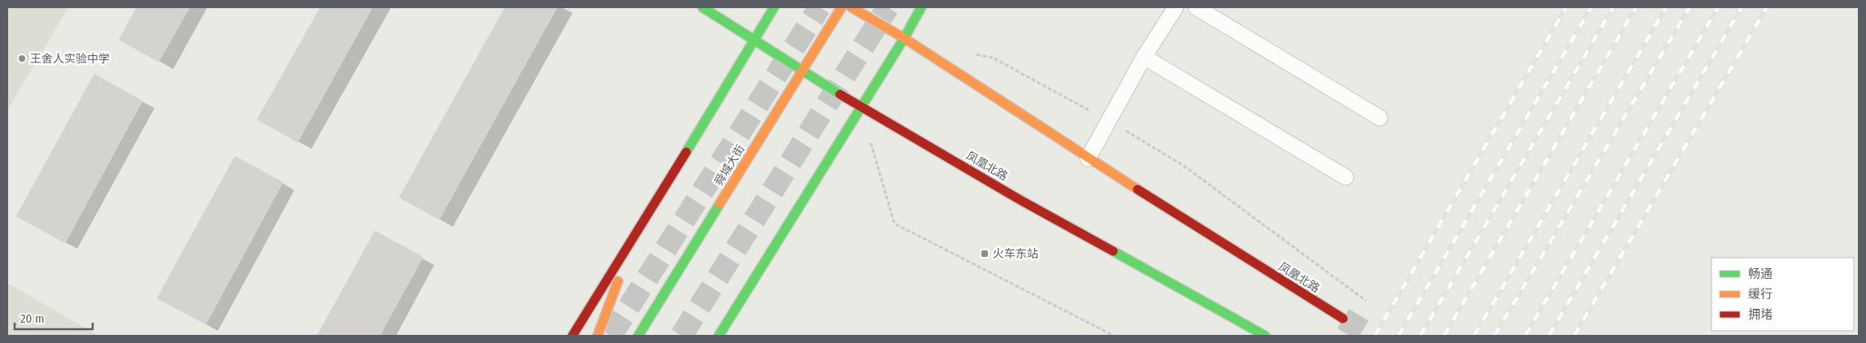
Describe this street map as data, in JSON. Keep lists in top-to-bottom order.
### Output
{
  "streets": {
    "main road": ["舜城大街", "凤凰北路"]
  },
  "crossings": [
    ["舜城大街", "凤凰北路"]
  ],
  "places": {
    "other": ["王舍人实验中学"],
    "transit": ["火车东站"]
  },
  "legend": ["畅通", "缓行", "拥堵"],
  "scale_bar": "20 m"
}
